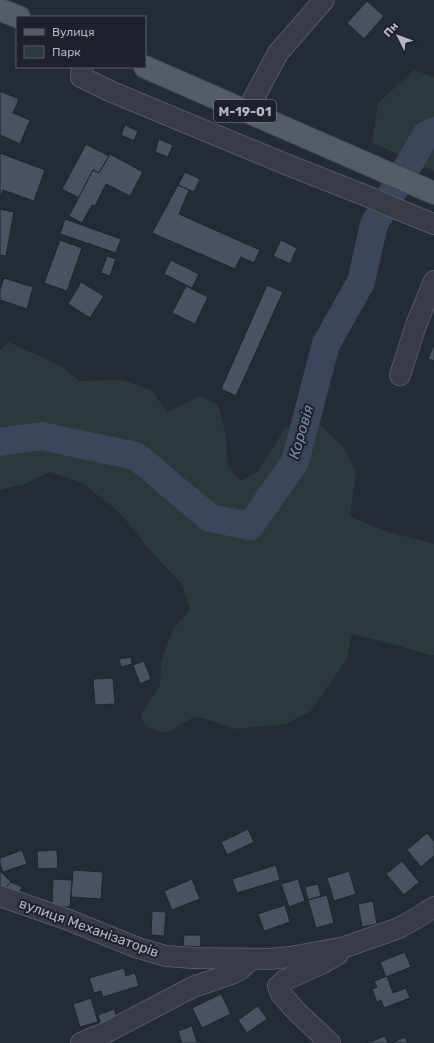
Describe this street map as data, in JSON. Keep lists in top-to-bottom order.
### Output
{
  "streets": {
    "main road": ["М-19-01"],
    "street": ["вулиця Механізаторів"]
  },
  "water": ["Коровія"],
  "legend": ["Вулиця", "Парк"],
  "north": "top left"
}
